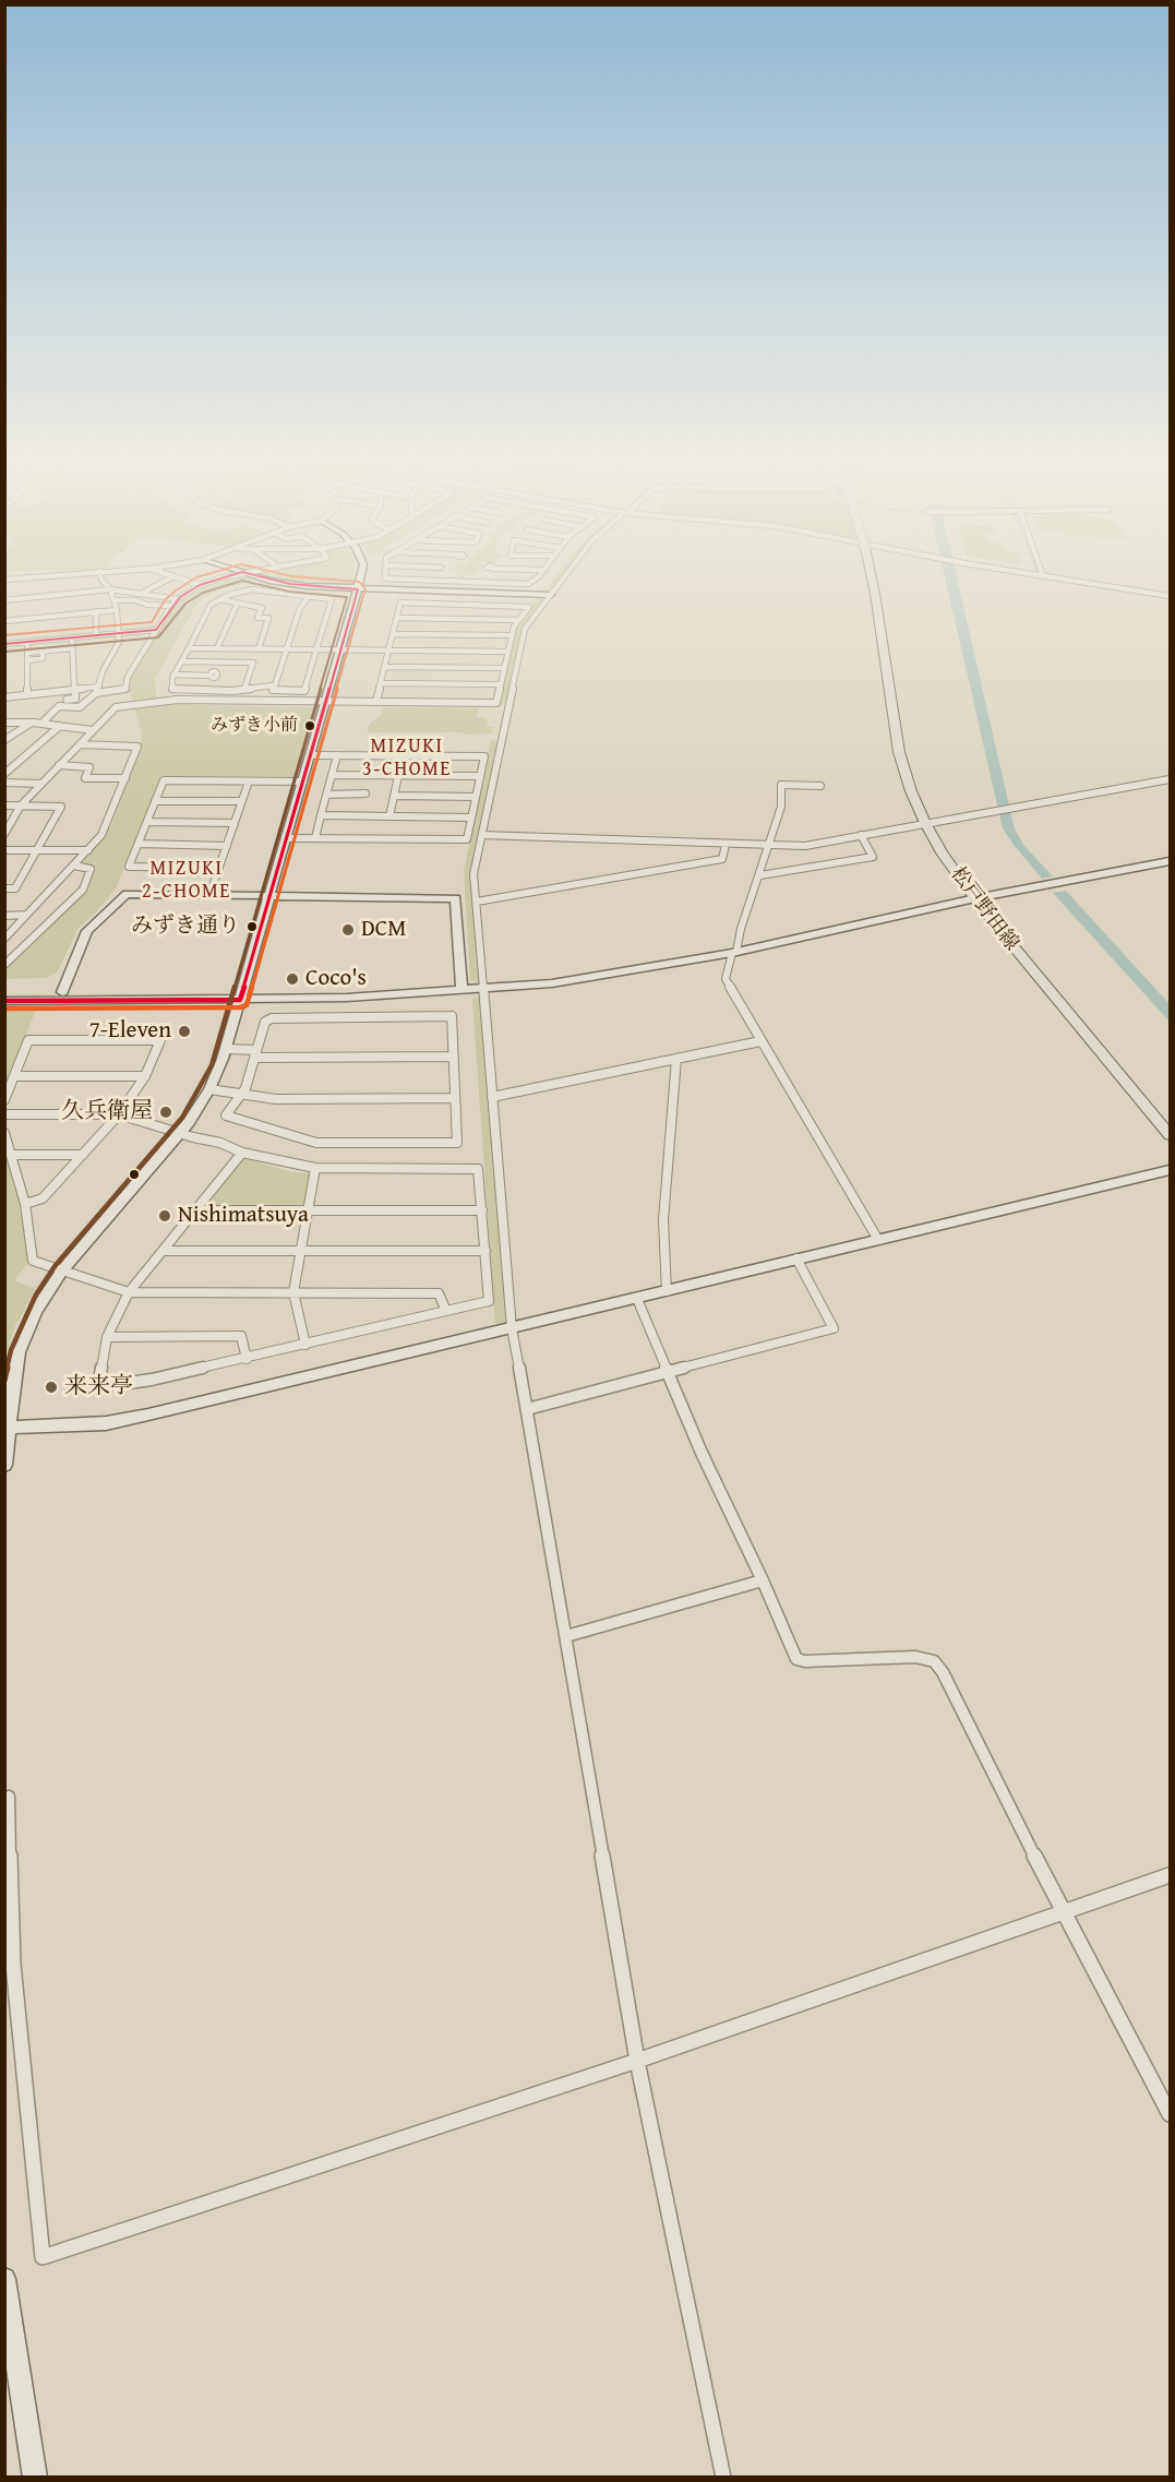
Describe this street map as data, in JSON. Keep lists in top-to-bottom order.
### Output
{
  "streets": {
    "main road": ["松戸野田線"]
  },
  "districts": ["MIZUKI 3-CHOME", "MIZUKI 2-CHOME"],
  "places": [
    "みずき小前",
    "みずき通り",
    "DCM",
    "Coco's",
    "7-Eleven",
    "久兵衛屋",
    "Nishimatsuya",
    "来来亭"
  ]
}
